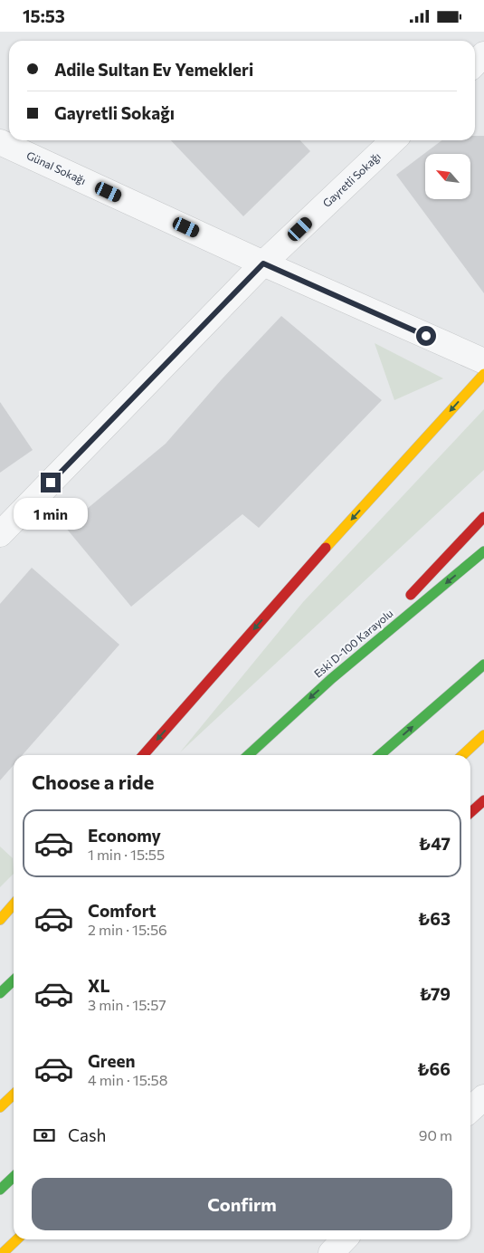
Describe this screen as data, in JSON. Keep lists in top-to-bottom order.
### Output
{
  "streets": {
    "highway": ["Eski D-100 Karayolu"],
    "street": ["Günal Sokağı", "Gayretli Sokağı"]
  },
  "crossings": [
    ["Günal Sokağı", "Gayretli Sokağı"]
  ],
  "north": "top left",
  "page": {
    "status": "15:53",
    "banner": ["Adile Sultan Ev Yemekleri", "Gayretli Sokağı"],
    "bubble": "1 min",
    "heading": "Choose a ride",
    "list": [
      {
        "name": "Economy",
        "note": "1 min · 15:55",
        "value": "₺47"
      },
      {
        "name": "Comfort",
        "note": "2 min · 15:56",
        "value": "₺63"
      },
      {
        "name": "XL",
        "note": "3 min · 15:57",
        "value": "₺79"
      },
      {
        "name": "Green",
        "note": "4 min · 15:58",
        "value": "₺66"
      }
    ],
    "pay": ["Cash", "90 m"],
    "buttons": "Confirm"
  }
}
